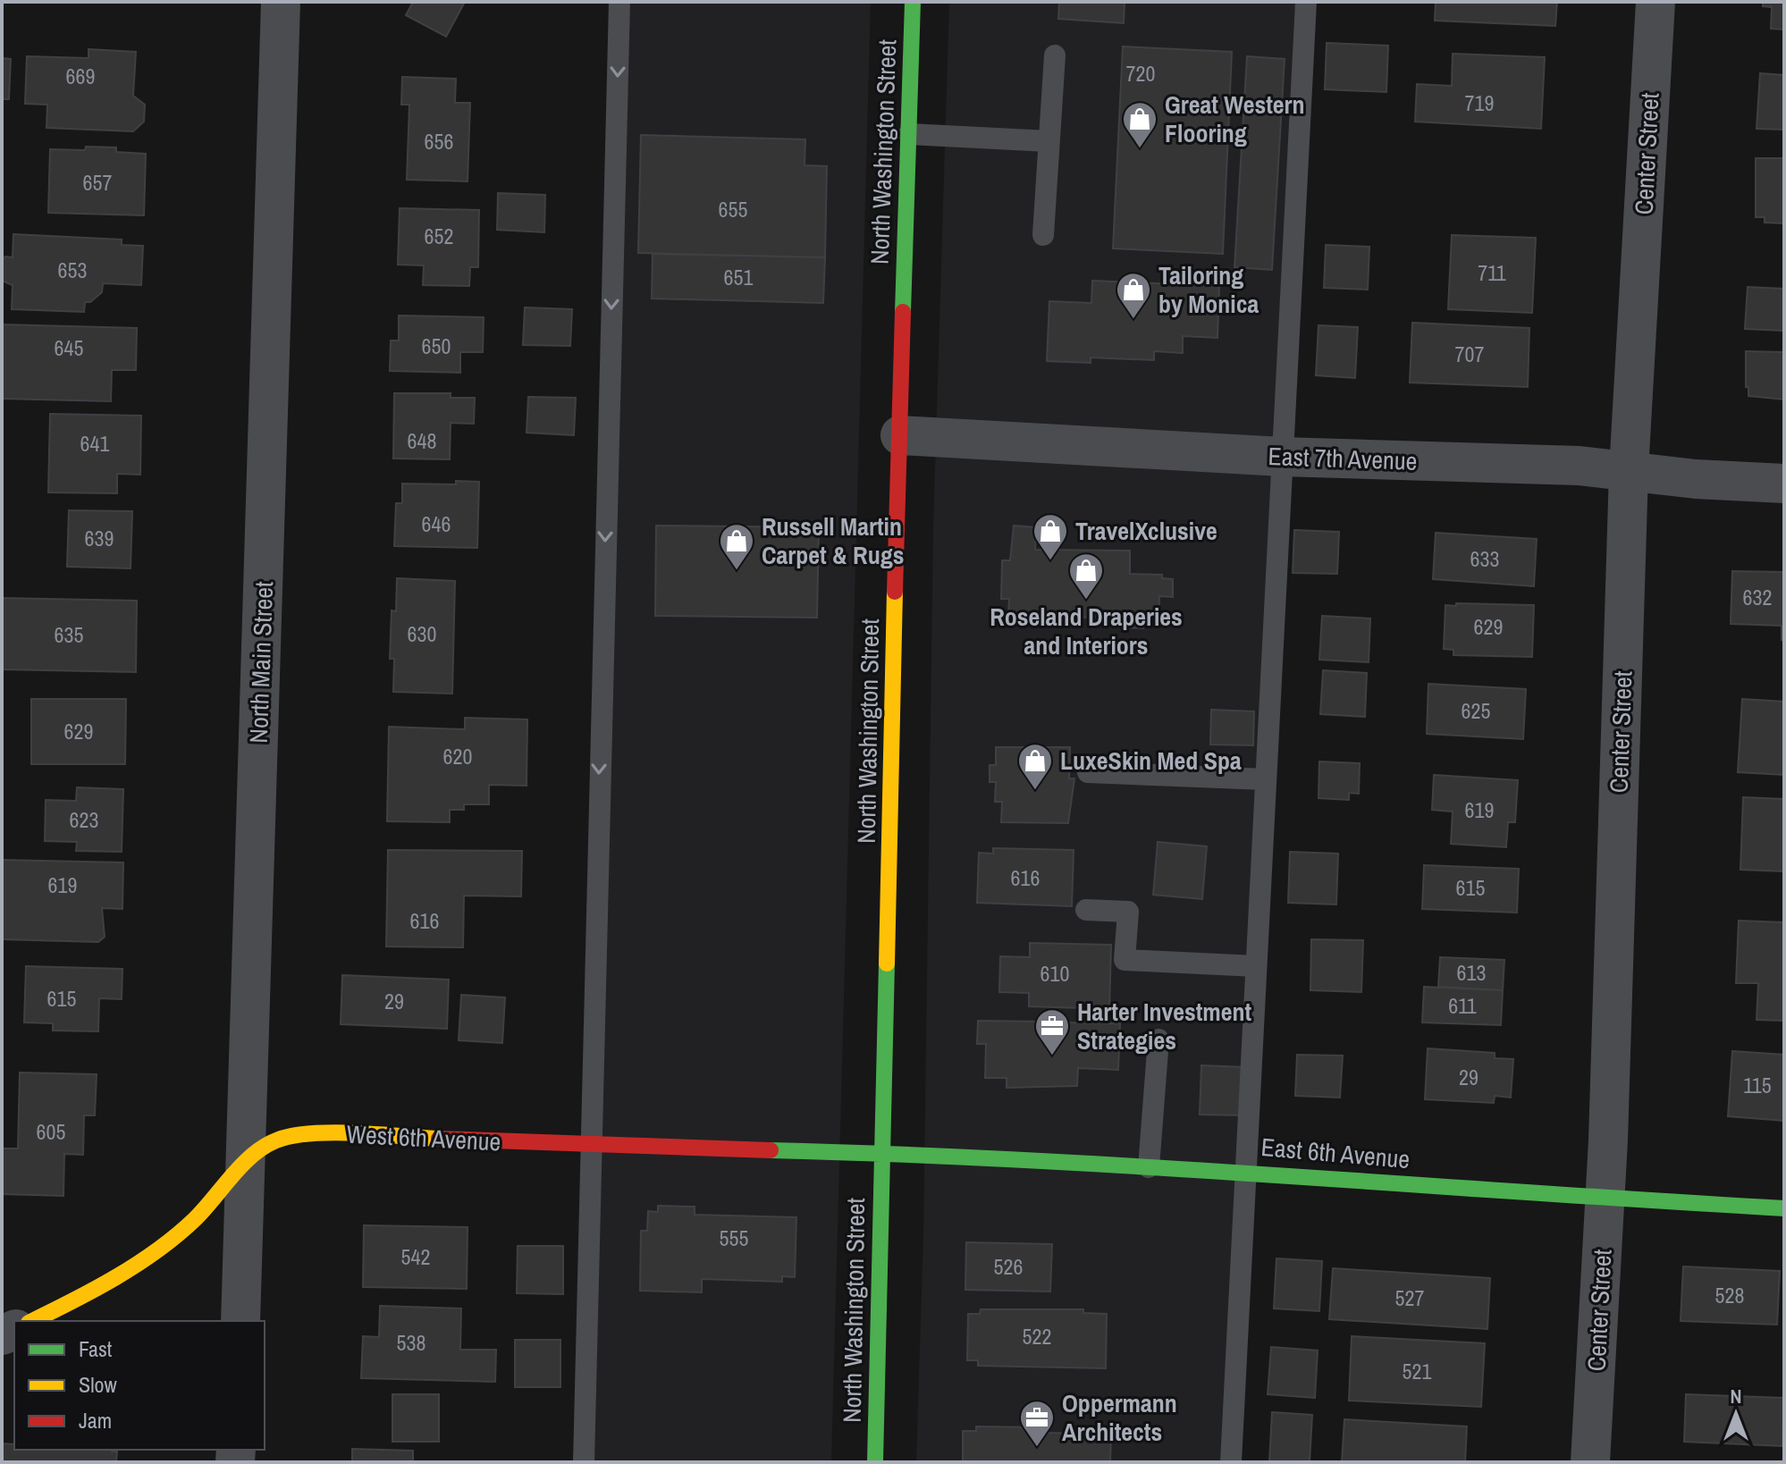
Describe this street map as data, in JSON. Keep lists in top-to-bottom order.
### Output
{
  "streets": {
    "street": [
      "North Washington Street",
      "Center Street",
      "East 7th Avenue",
      "North Main Street",
      "West 6th Avenue",
      "East 6th Avenue"
    ]
  },
  "crossings": [
    ["North Washington Street", "East 7th Avenue"],
    ["North Washington Street", "West 6th Avenue"],
    ["North Washington Street", "East 6th Avenue"],
    ["Center Street", "East 7th Avenue"],
    ["Center Street", "East 6th Avenue"],
    ["North Main Street", "West 6th Avenue"],
    ["West 6th Avenue", "East 6th Avenue"]
  ],
  "places": {
    "shop": [
      "Great Western Flooring",
      "Tailoring by Monica",
      "TravelXclusive",
      "Russell Martin Carpet & Rugs",
      "Roseland Draperies and Interiors",
      "LuxeSkin Med Spa"
    ],
    "office": ["Harter Investment Strategies", "Oppermann Architects"]
  },
  "house_numbers": [
    "720",
    "669",
    "719",
    "656",
    "657",
    "655",
    "652",
    "653",
    "711",
    "651",
    "650",
    "645",
    "707",
    "648",
    "641",
    "646",
    "639",
    "633",
    "632",
    "629",
    "630",
    "635",
    "625",
    "629",
    "620",
    "619",
    "623",
    "616",
    "619",
    "615",
    "616",
    "613",
    "610",
    "615",
    "29",
    "611",
    "29",
    "115",
    "605",
    "555",
    "542",
    "526",
    "528",
    "527",
    "522",
    "538",
    "521"
  ],
  "legend": ["Fast", "Slow", "Jam"],
  "north": "top"
}
